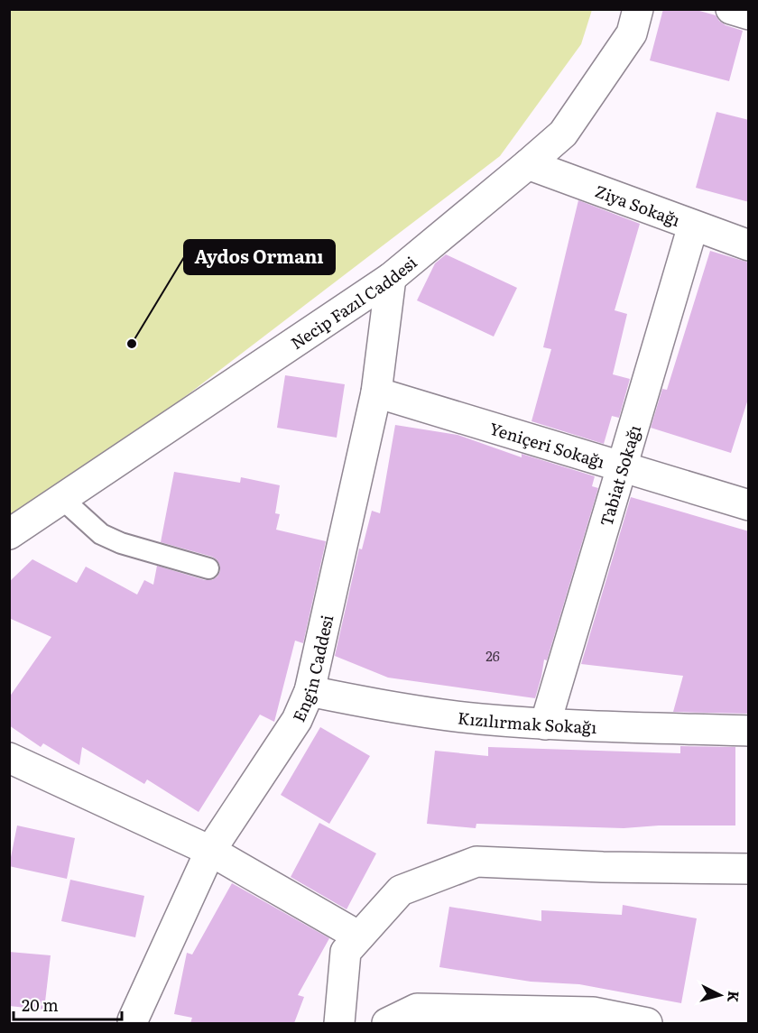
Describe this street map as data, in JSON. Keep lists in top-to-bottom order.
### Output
{
  "streets": {
    "street": [
      "Ziya Sokağı",
      "Necip Fazıl Caddesi",
      "Yeniçeri Sokağı",
      "Tabiat Sokağı",
      "Engin Caddesi",
      "Kızılırmak Sokağı"
    ]
  },
  "crossings": [
    ["Ziya Sokağı", "Necip Fazıl Caddesi"],
    ["Ziya Sokağı", "Tabiat Sokağı"],
    ["Necip Fazıl Caddesi", "Engin Caddesi"],
    ["Yeniçeri Sokağı", "Tabiat Sokağı"],
    ["Yeniçeri Sokağı", "Engin Caddesi"],
    ["Tabiat Sokağı", "Kızılırmak Sokağı"],
    ["Engin Caddesi", "Kızılırmak Sokağı"]
  ],
  "places": ["Aydos Ormanı"],
  "house_numbers": ["26"],
  "scale_bar": "20 m",
  "north": "right"
}
